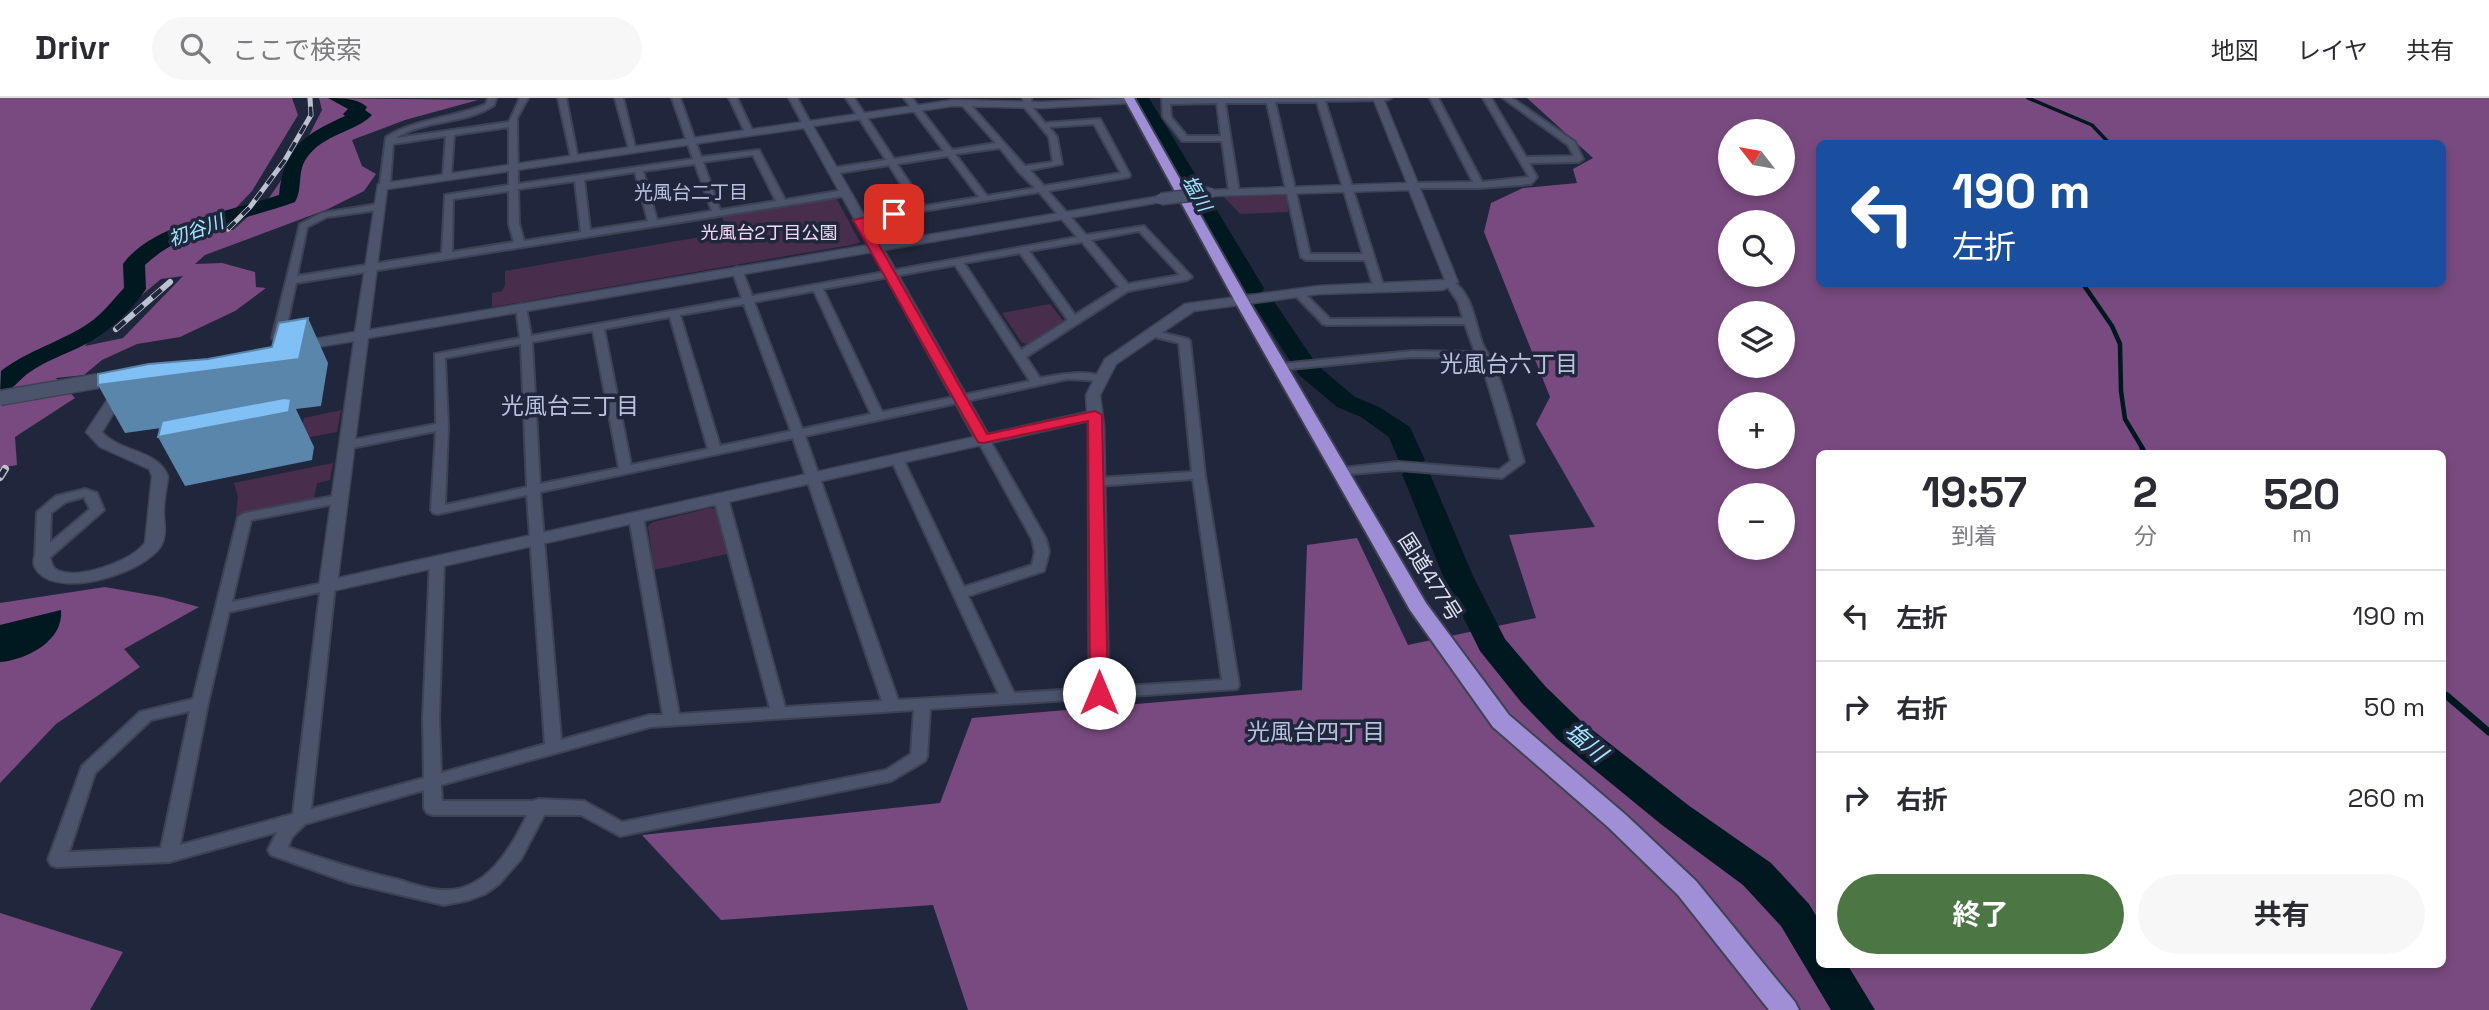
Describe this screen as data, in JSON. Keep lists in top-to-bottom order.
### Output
{
  "streets": {
    "highway": ["国道477号"]
  },
  "districts": [
    "光風台二丁目",
    "光風台六丁目",
    "光風台三丁目",
    "光風台四丁目"
  ],
  "water": ["塩川", "初谷川"],
  "parks": ["光風台2丁目公園"],
  "north": "top left",
  "page": {
    "header": "Drivr",
    "search": "ここで検索",
    "nav": ["地図", "レイヤ", "共有"],
    "map_buttons": ["+", "−"],
    "turn": ["190 m", "左折"],
    "eta": [
      "19:57",
      "到着",
      "2",
      "分",
      "520",
      "m"
    ],
    "list": [
      {
        "name": "左折",
        "value": "190 m"
      },
      {
        "name": "右折",
        "value": "50 m"
      },
      {
        "name": "右折",
        "value": "260 m"
      }
    ],
    "buttons": ["終了", "共有"]
  }
}
